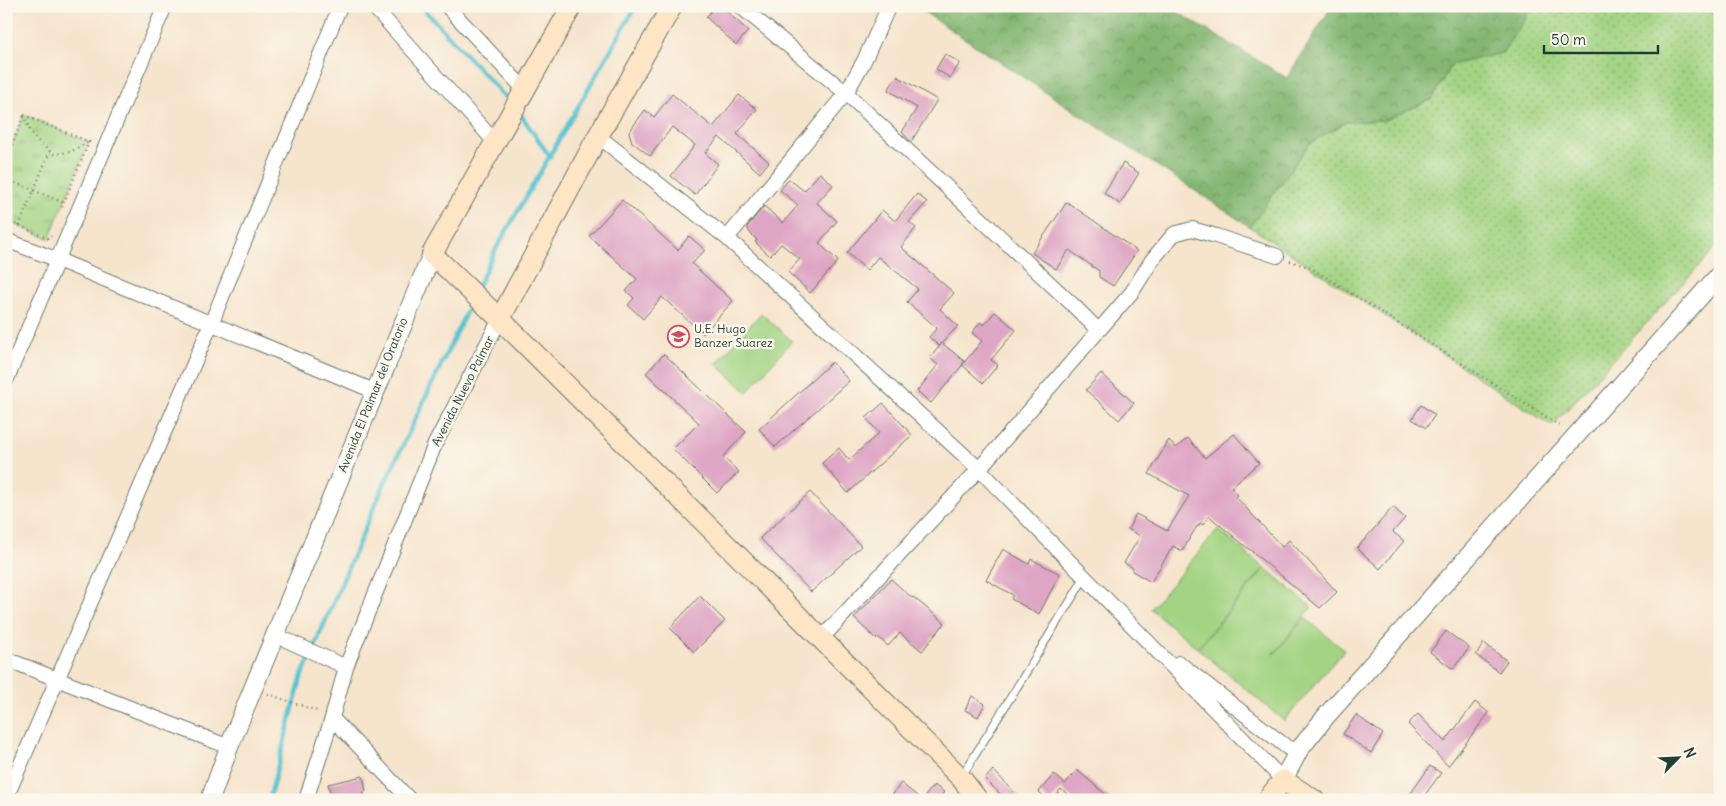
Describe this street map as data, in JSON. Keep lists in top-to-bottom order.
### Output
{
  "streets": {
    "main road": ["Avenida Nuevo Palmar", "Avenida El Palmar del Oratorio"]
  },
  "places": {
    "school or university": ["U.E. Hugo Banzer Suarez"]
  },
  "scale_bar": "50 m",
  "north": "top right"
}
